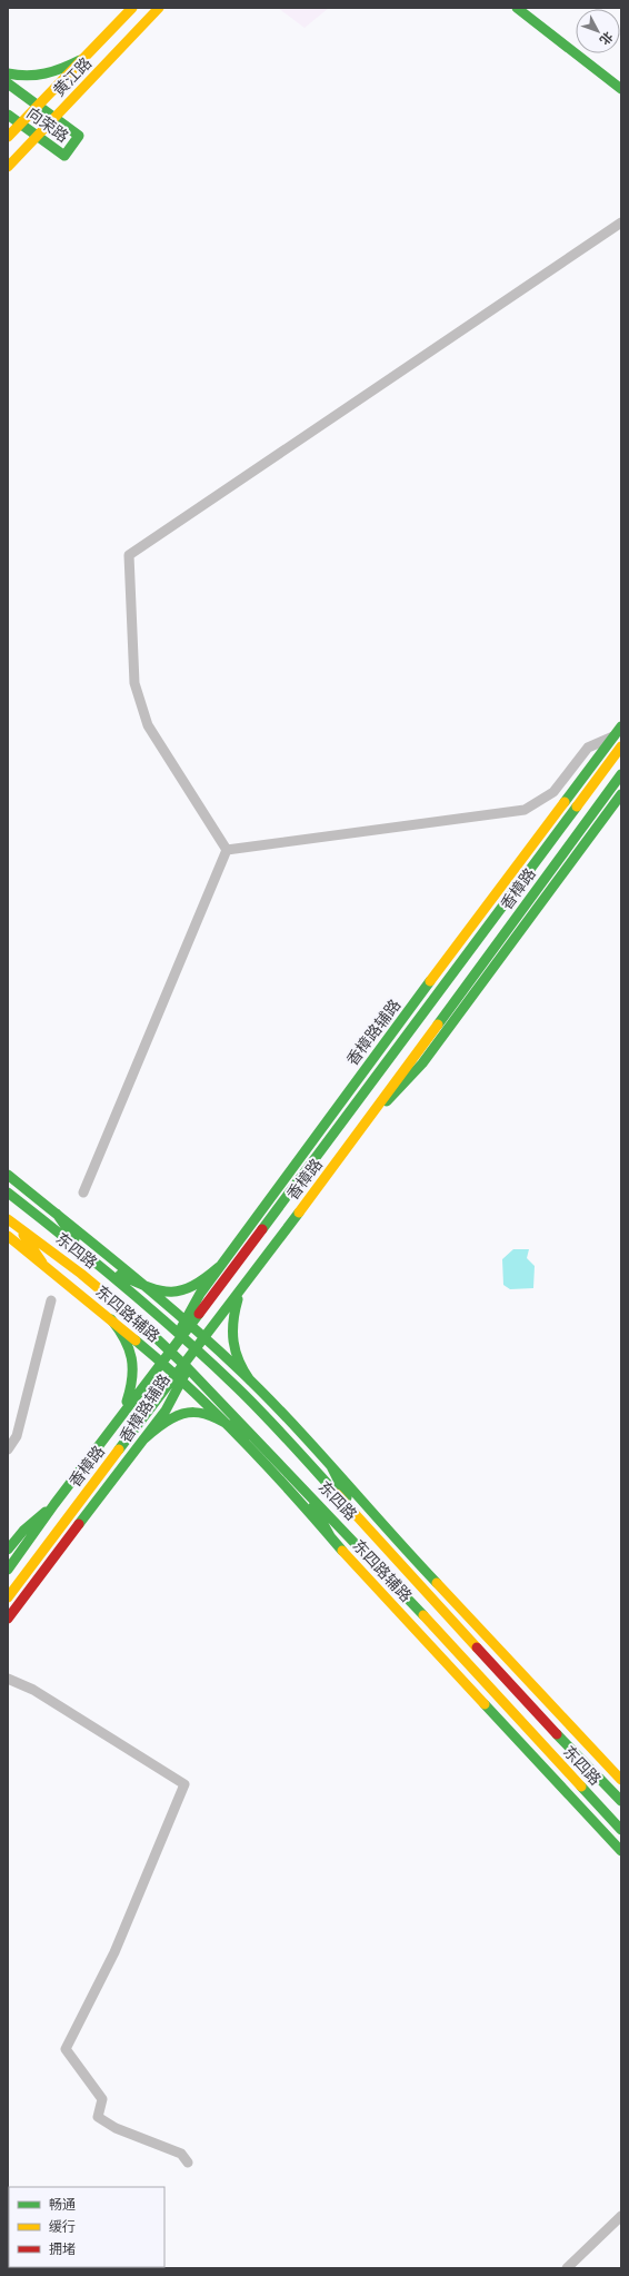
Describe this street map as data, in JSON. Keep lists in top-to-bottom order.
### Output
{
  "streets": {
    "main road": [
      "黄江路",
      "向荣路",
      "香樟路",
      "香樟路辅路",
      "东四路",
      "东四路辅路"
    ]
  },
  "crossings": [
    ["黄江路", "向荣路"],
    ["香樟路", "香樟路辅路"],
    ["香樟路", "东四路"],
    ["香樟路", "东四路辅路"],
    ["香樟路辅路", "东四路"],
    ["香樟路辅路", "东四路辅路"]
  ],
  "legend": ["畅通", "缓行", "拥堵"],
  "north": "bottom right"
}
